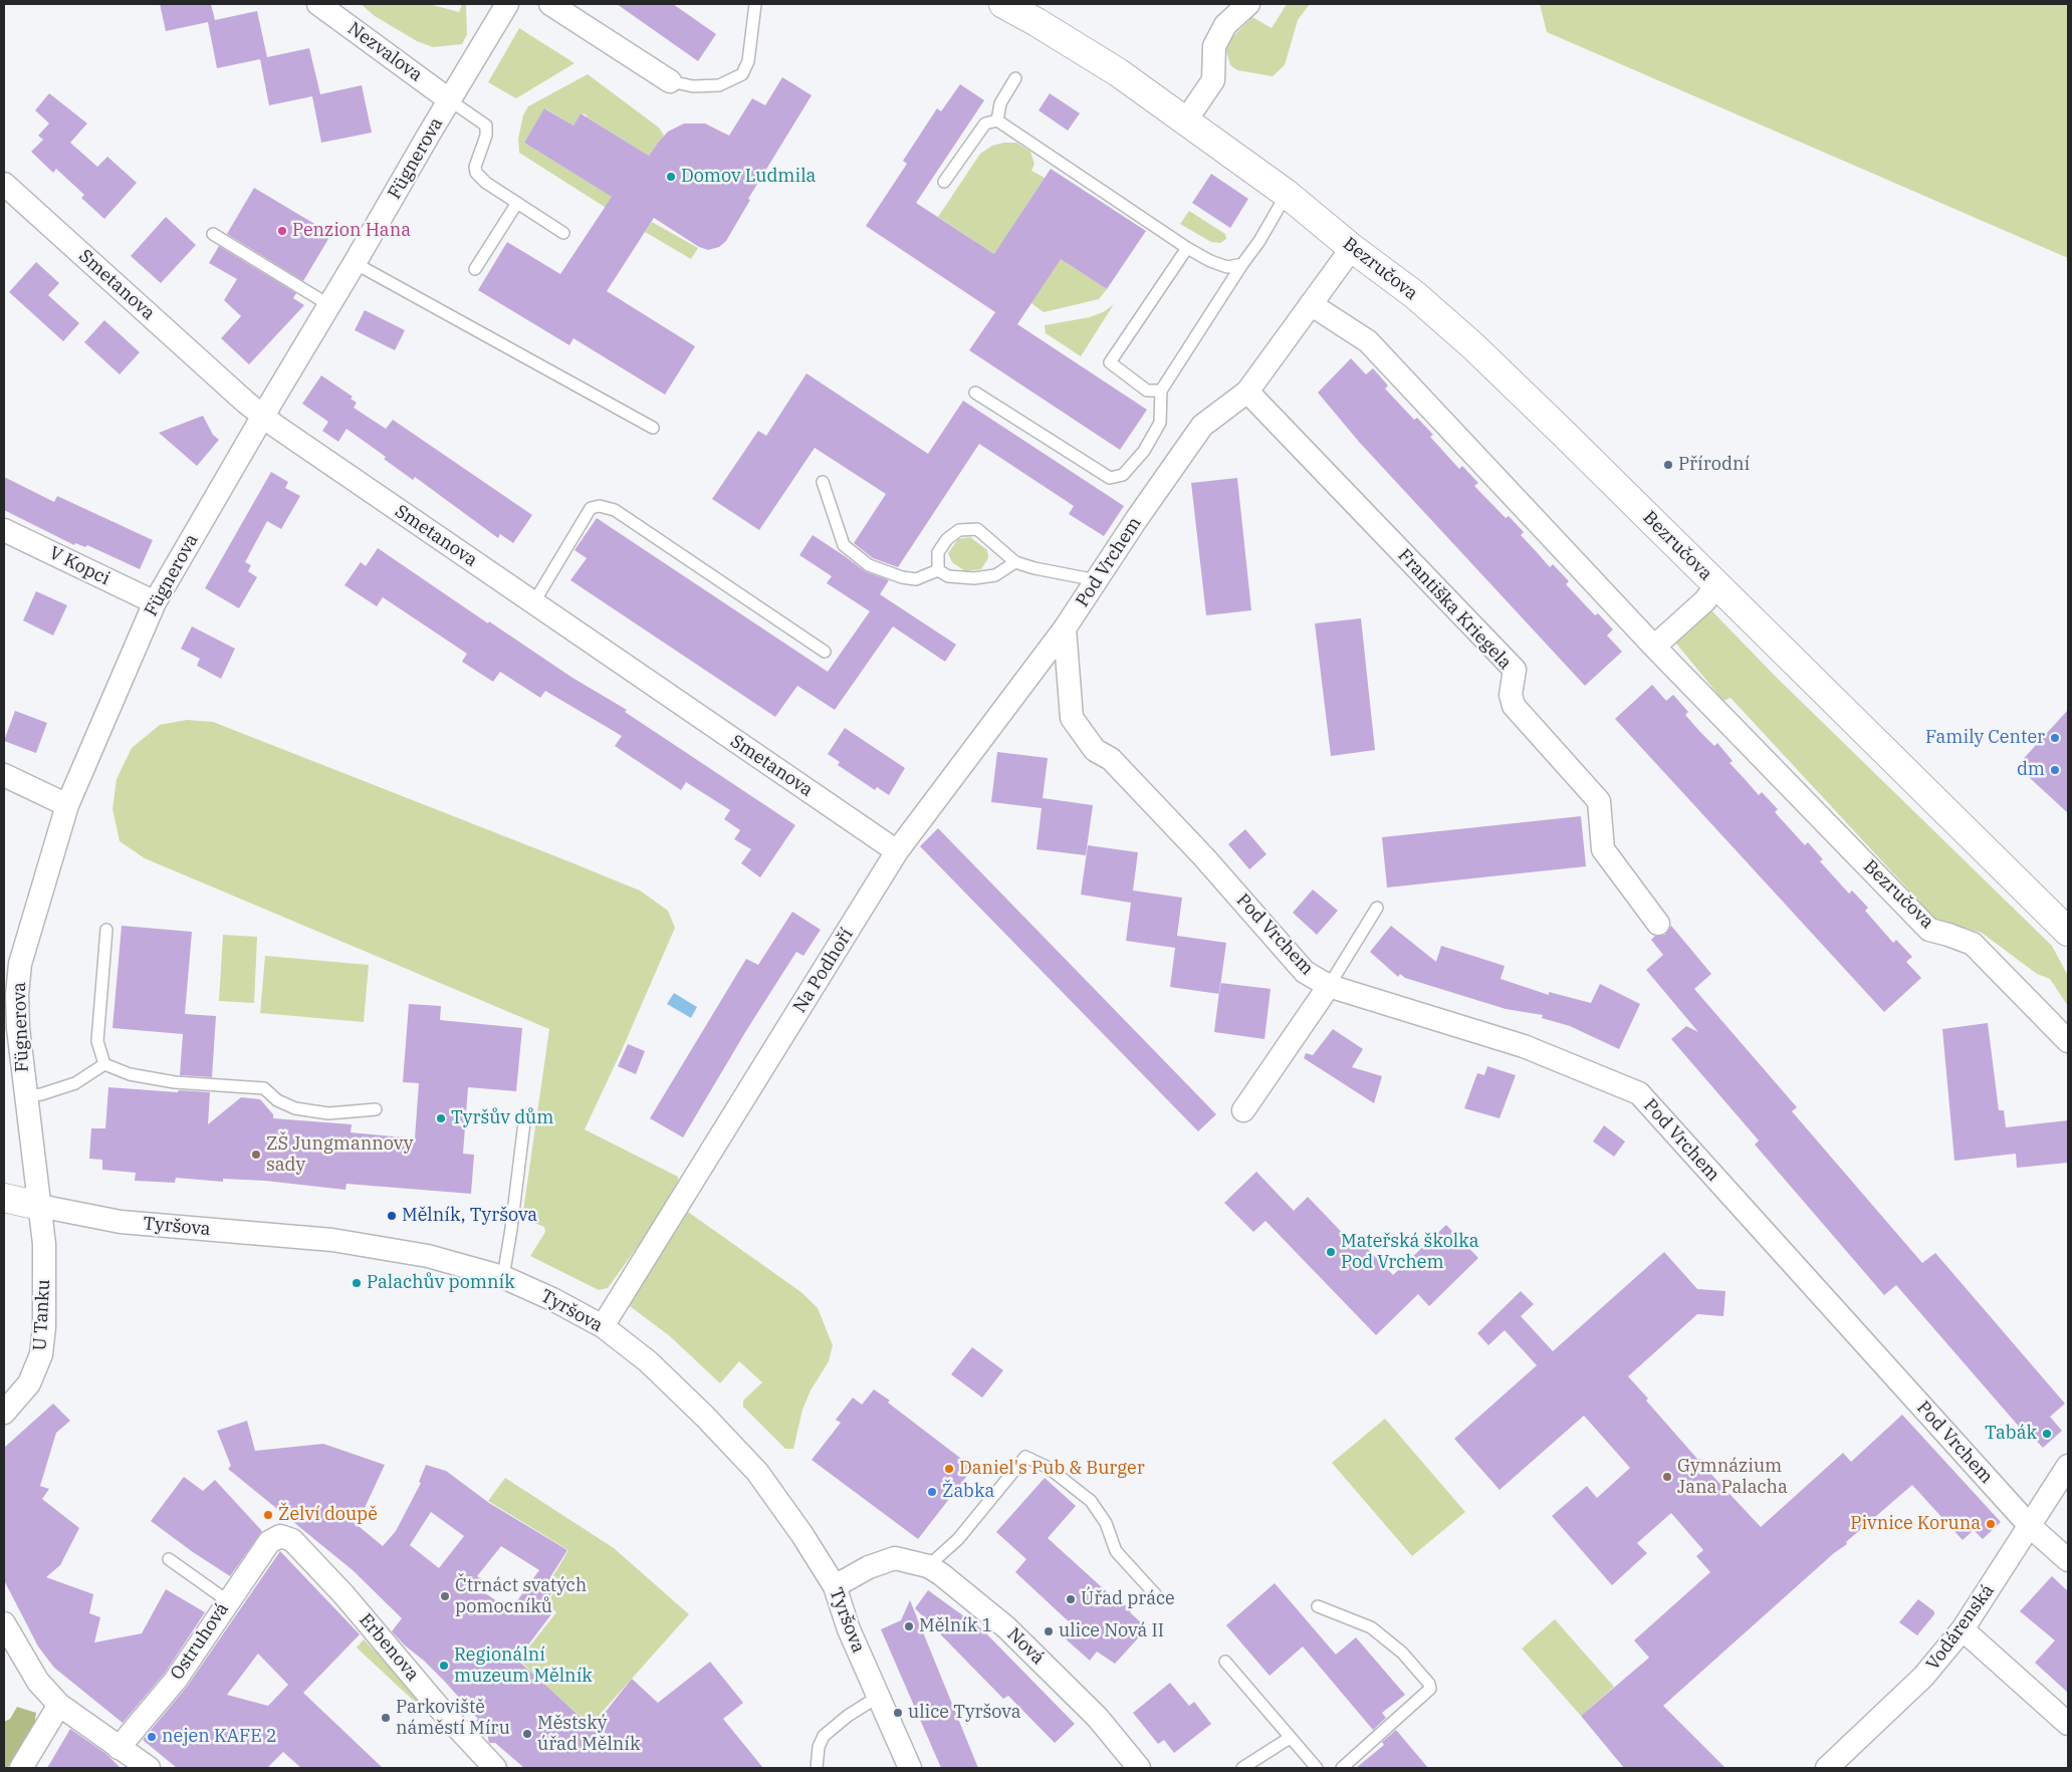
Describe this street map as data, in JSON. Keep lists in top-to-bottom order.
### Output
{
  "streets": {
    "street": [
      "Nezvalova",
      "Fügnerova",
      "Bezručova",
      "Smetanova",
      "Pod Vrchem",
      "V Kopci",
      "Františka Kriegela",
      "Na Podhoří",
      "Tyršova",
      "U Tanku",
      "Vodárenská",
      "Ostruhová",
      "Nová",
      "Erbenova"
    ]
  },
  "crossings": [
    ["Nezvalova", "Fügnerova"],
    ["Fügnerova", "Smetanova"],
    ["Fügnerova", "V Kopci"],
    ["Fügnerova", "Tyršova"],
    ["Fügnerova", "U Tanku"],
    ["Bezručova", "Pod Vrchem"],
    ["Smetanova", "Na Podhoří"],
    ["Pod Vrchem", "Františka Kriegela"],
    ["Pod Vrchem", "Na Podhoří"],
    ["Pod Vrchem", "Vodárenská"],
    ["Na Podhoří", "Tyršova"],
    ["Tyršova", "U Tanku"],
    ["Tyršova", "Nová"],
    ["Ostruhová", "Erbenova"]
  ],
  "places": [
    "Domov Ludmila",
    "Penzion Hana",
    "Přírodní",
    "Family Center",
    "dm",
    "Tyršův dům",
    "ZŠ Jungmannovy sady",
    "Mělník, Tyršova",
    "Mateřská školka Pod Vrchem",
    "Palachův pomník",
    "Tabák",
    "Daniel's Pub & Burger",
    "Gymnázium Jana Palacha",
    "Žabka",
    "Želví doupě",
    "Pivnice Koruna",
    "Čtrnáct svatých pomocníků",
    "Úřad práce",
    "Mělník 1",
    "ulice Nová II",
    "Regionální muzeum Mělník",
    "ulice Tyršova",
    "Parkoviště náměstí Míru",
    "Městský úřad Mělník",
    "nejen KAFE 2"
  ]
}
